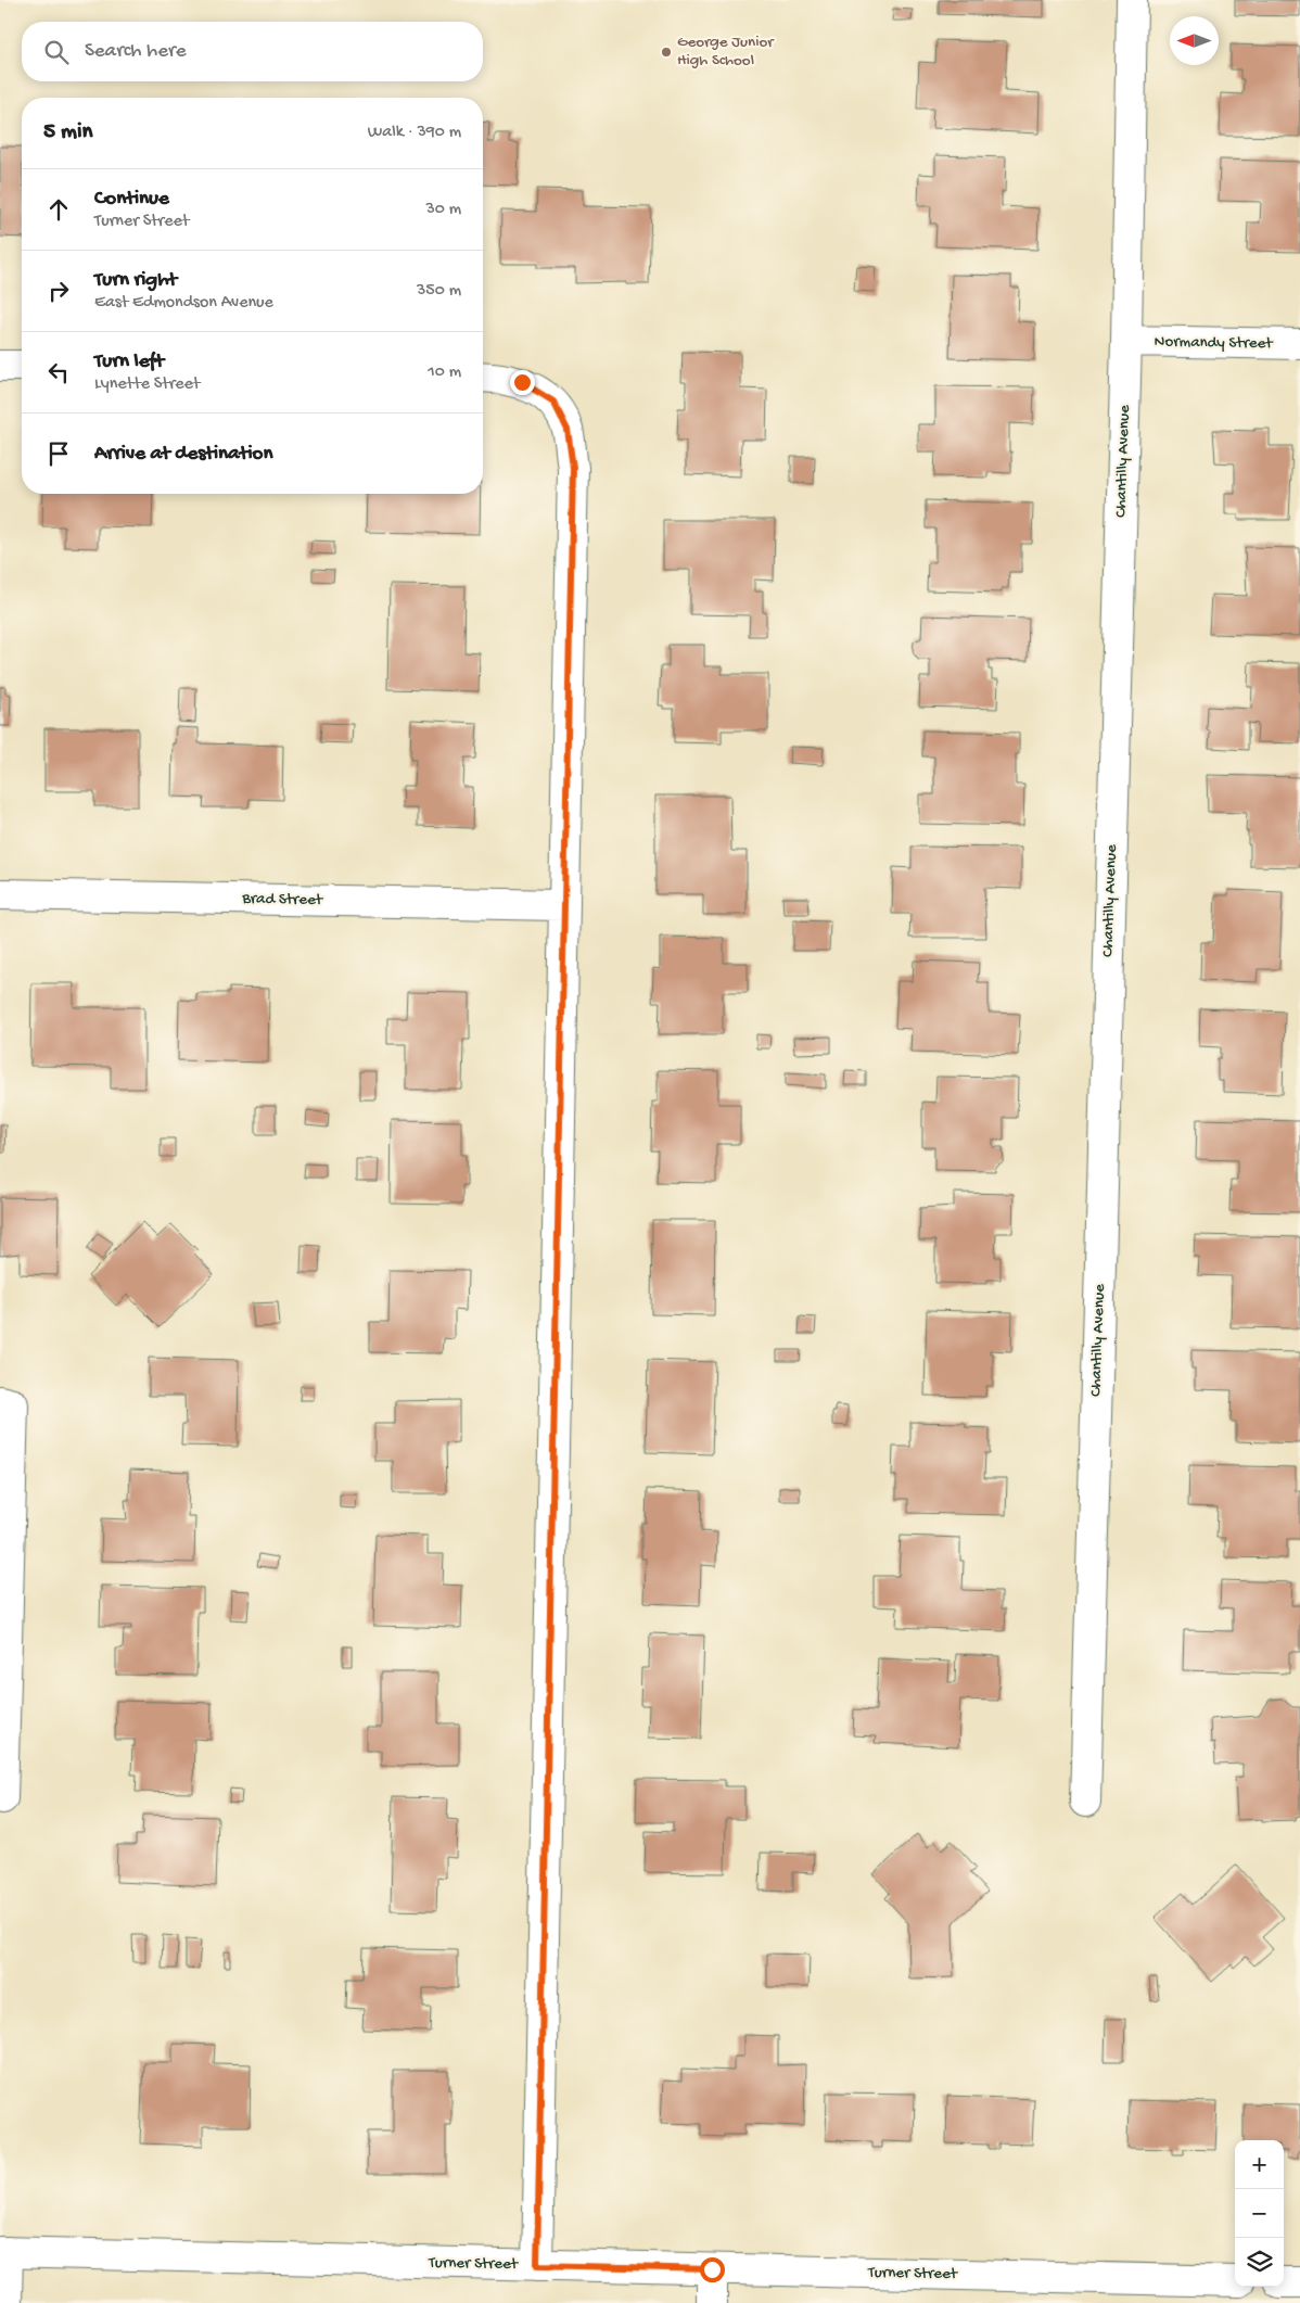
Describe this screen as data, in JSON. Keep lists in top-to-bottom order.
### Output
{
  "streets": {
    "street": [
      "Normandy Street",
      "Chantilly Avenue",
      "Brad Street",
      "Turner Street"
    ]
  },
  "crossings": [
    ["Normandy Street", "Chantilly Avenue"]
  ],
  "places": ["George Junior High School"],
  "north": "left",
  "page": {
    "search": "Search here",
    "heading": ["5 min", "Walk · 390 m"],
    "list": [
      ["Continue", "Turner Street", "30 m"],
      ["Turn right", "East Edmondson Avenue", "350 m"],
      ["Turn left", "Lynette Street", "10 m"],
      "Arrive at destination"
    ],
    "map_buttons": ["+", "−"]
  }
}
